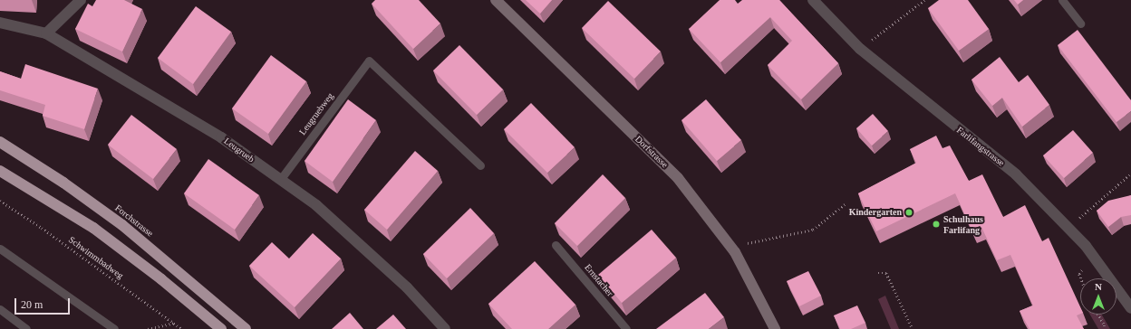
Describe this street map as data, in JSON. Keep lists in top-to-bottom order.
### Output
{
  "streets": {
    "highway": ["Forchstrasse"],
    "street": ["Farlifangstrasse", "Leugrueb", "Dorfstrasse"],
    "lane": ["Leugruebweg", "Ernstacher"],
    "path": ["Schwimmbadweg"]
  },
  "crossings": [
    ["Leugruebweg", "Leugrueb"]
  ],
  "places": ["Kindergarten", "Schulhaus Farlifang"],
  "scale_bar": "20 m",
  "north": "top"
}
